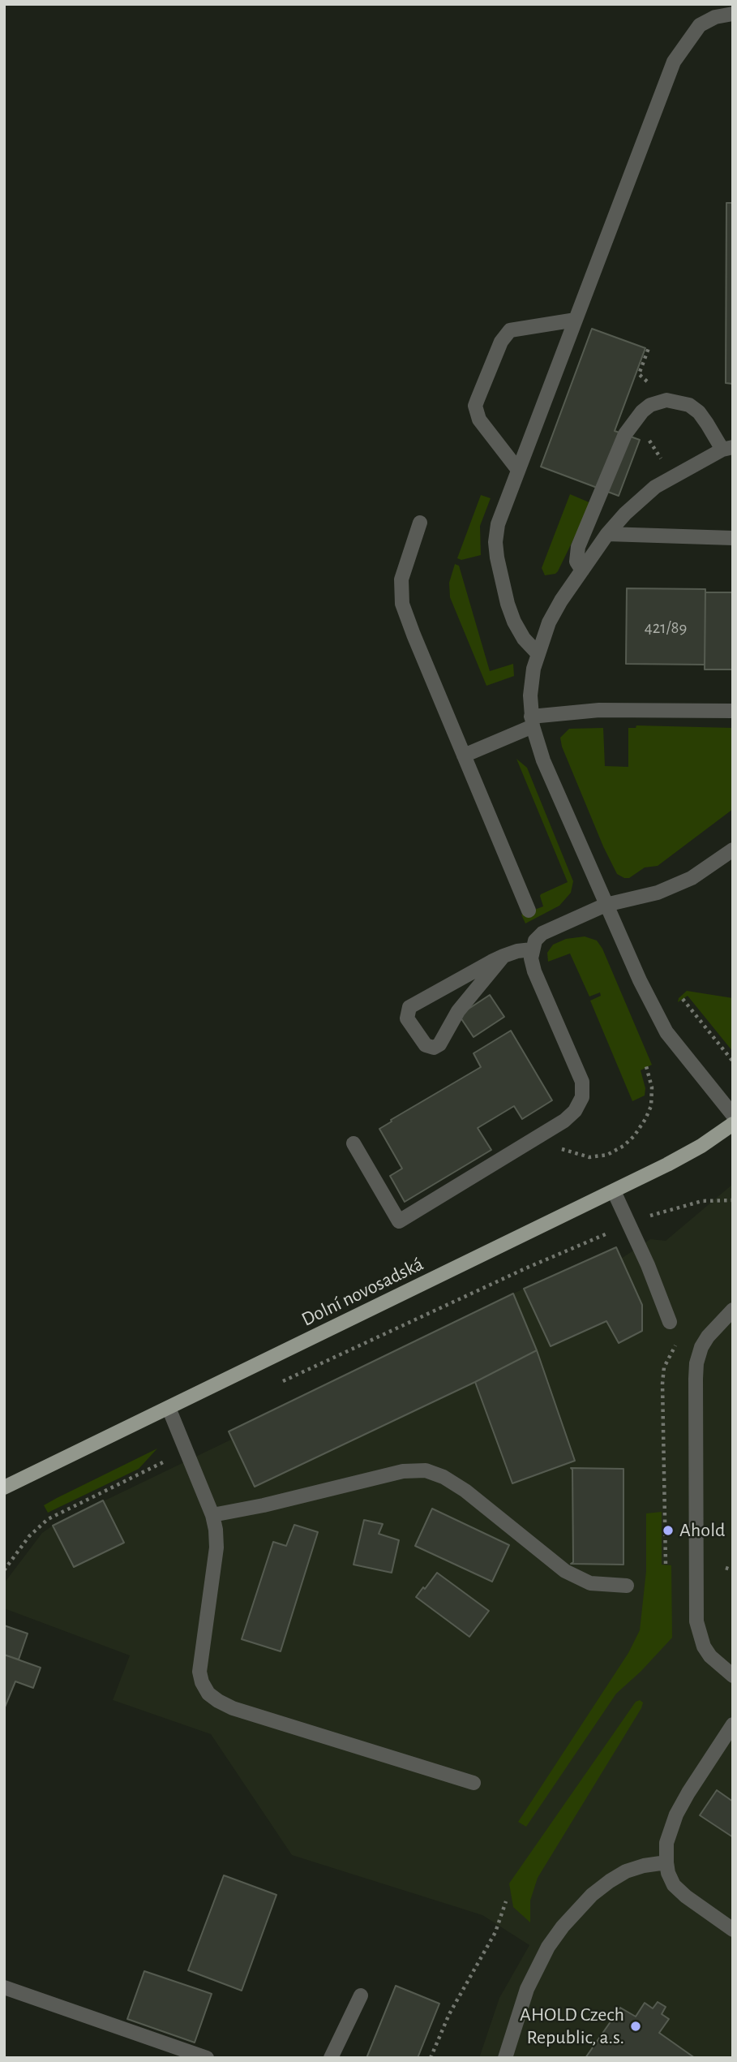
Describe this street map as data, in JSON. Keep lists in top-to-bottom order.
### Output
{
  "streets": {
    "main road": ["Dolní novosadská"]
  },
  "places": ["Ahold", "AHOLD Czech Republic, a.s."],
  "house_numbers": ["421/89"]
}
